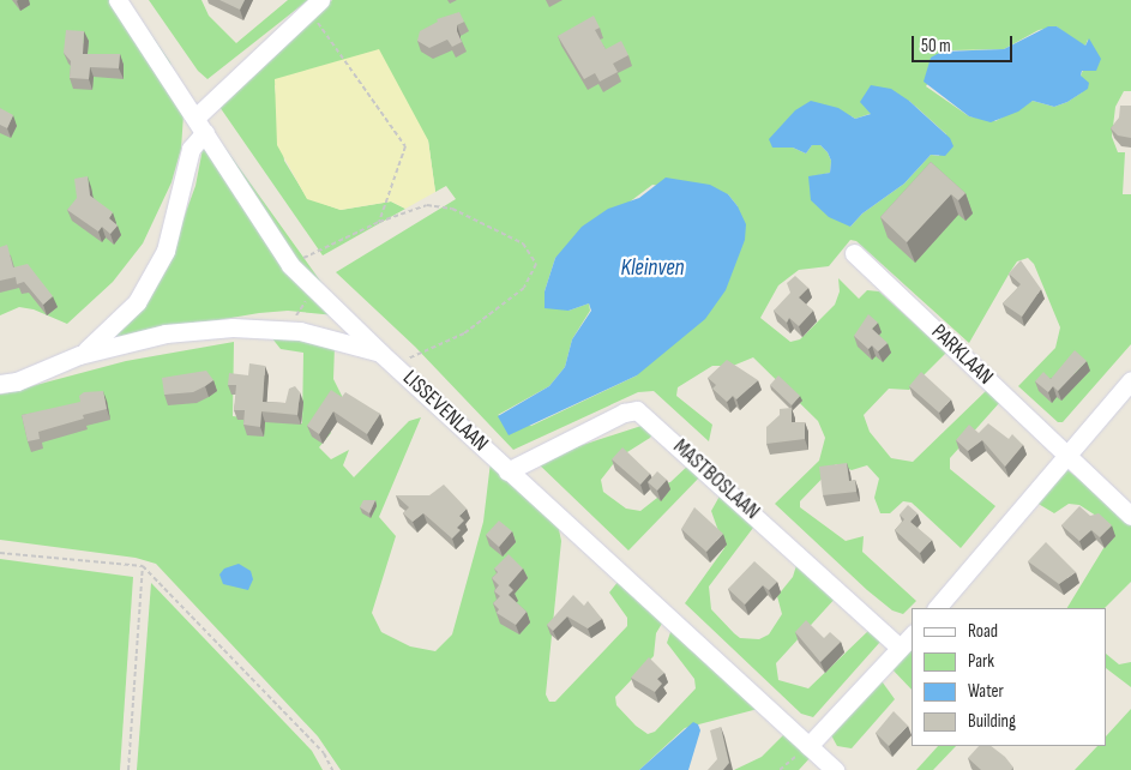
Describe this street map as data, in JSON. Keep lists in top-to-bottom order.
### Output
{
  "streets": {
    "street": ["PARKLAAN", "LISSEVENLAAN", "MASTBOSLAAN"]
  },
  "crossings": [
    ["LISSEVENLAAN", "MASTBOSLAAN"]
  ],
  "water": ["Kleinven"],
  "legend": [
    "Road",
    "Park",
    "Water",
    "Building"
  ],
  "scale_bar": "50 m"
}
